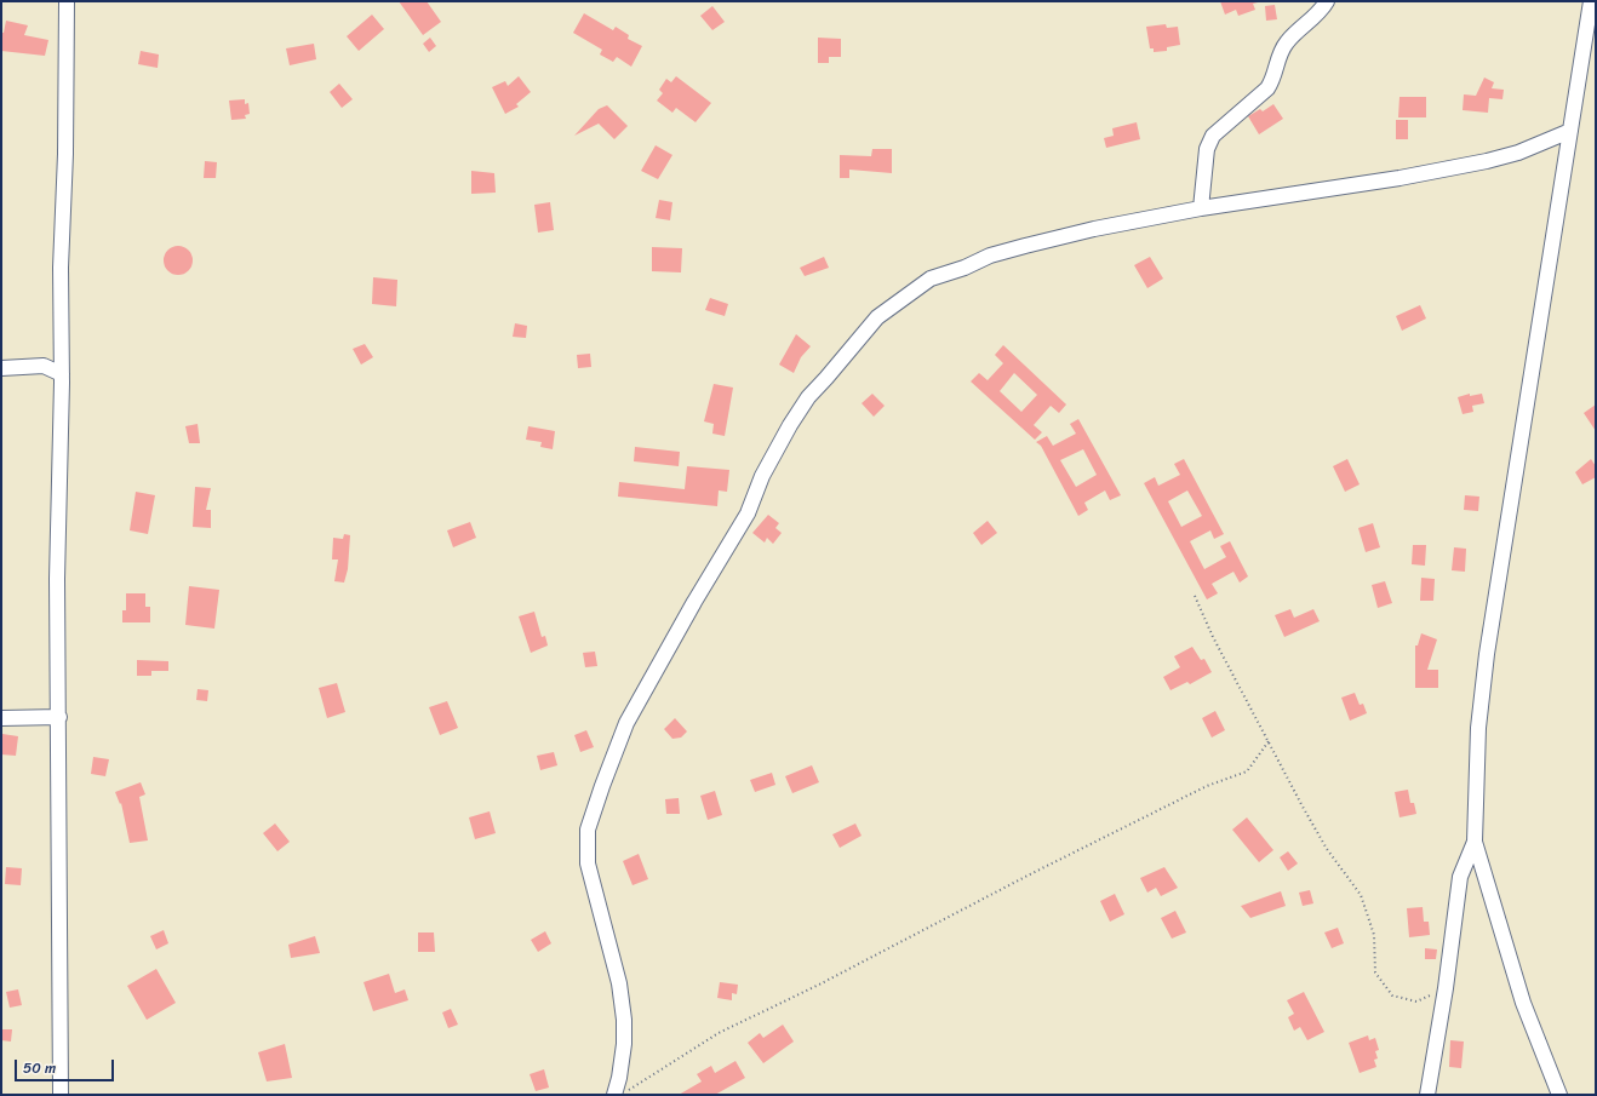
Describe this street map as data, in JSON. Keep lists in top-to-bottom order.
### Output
{
  "scale_bar": "50 m"
}
